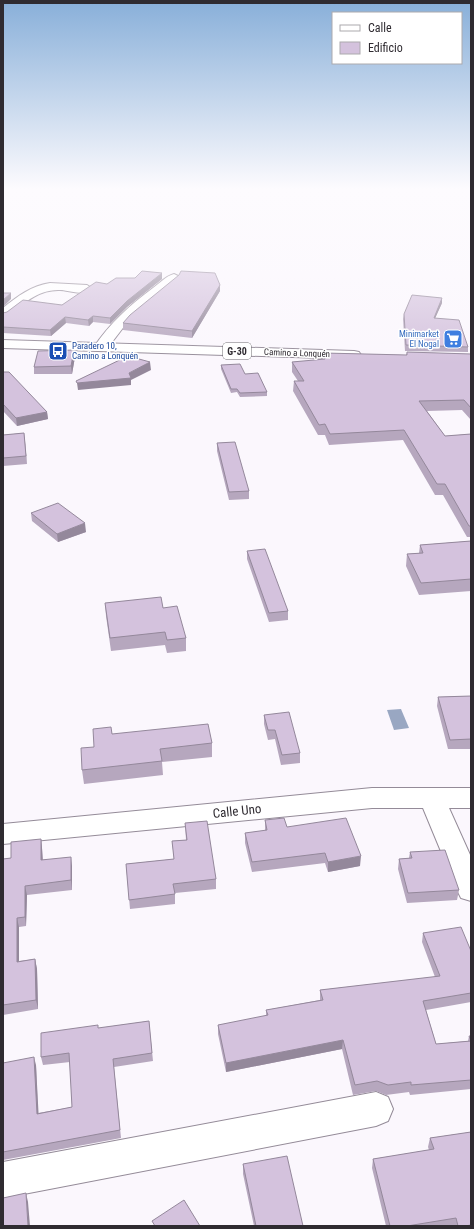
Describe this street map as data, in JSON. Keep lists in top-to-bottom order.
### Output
{
  "streets": {
    "main road": ["G-30", "Camino a Lonquén"],
    "street": ["Calle Uno"]
  },
  "places": {
    "supermarket": ["Minimarket El Nogal"],
    "bus stop": ["Paradero 10, Camino a Lonquén"]
  },
  "legend": ["Calle", "Edificio"]
}
